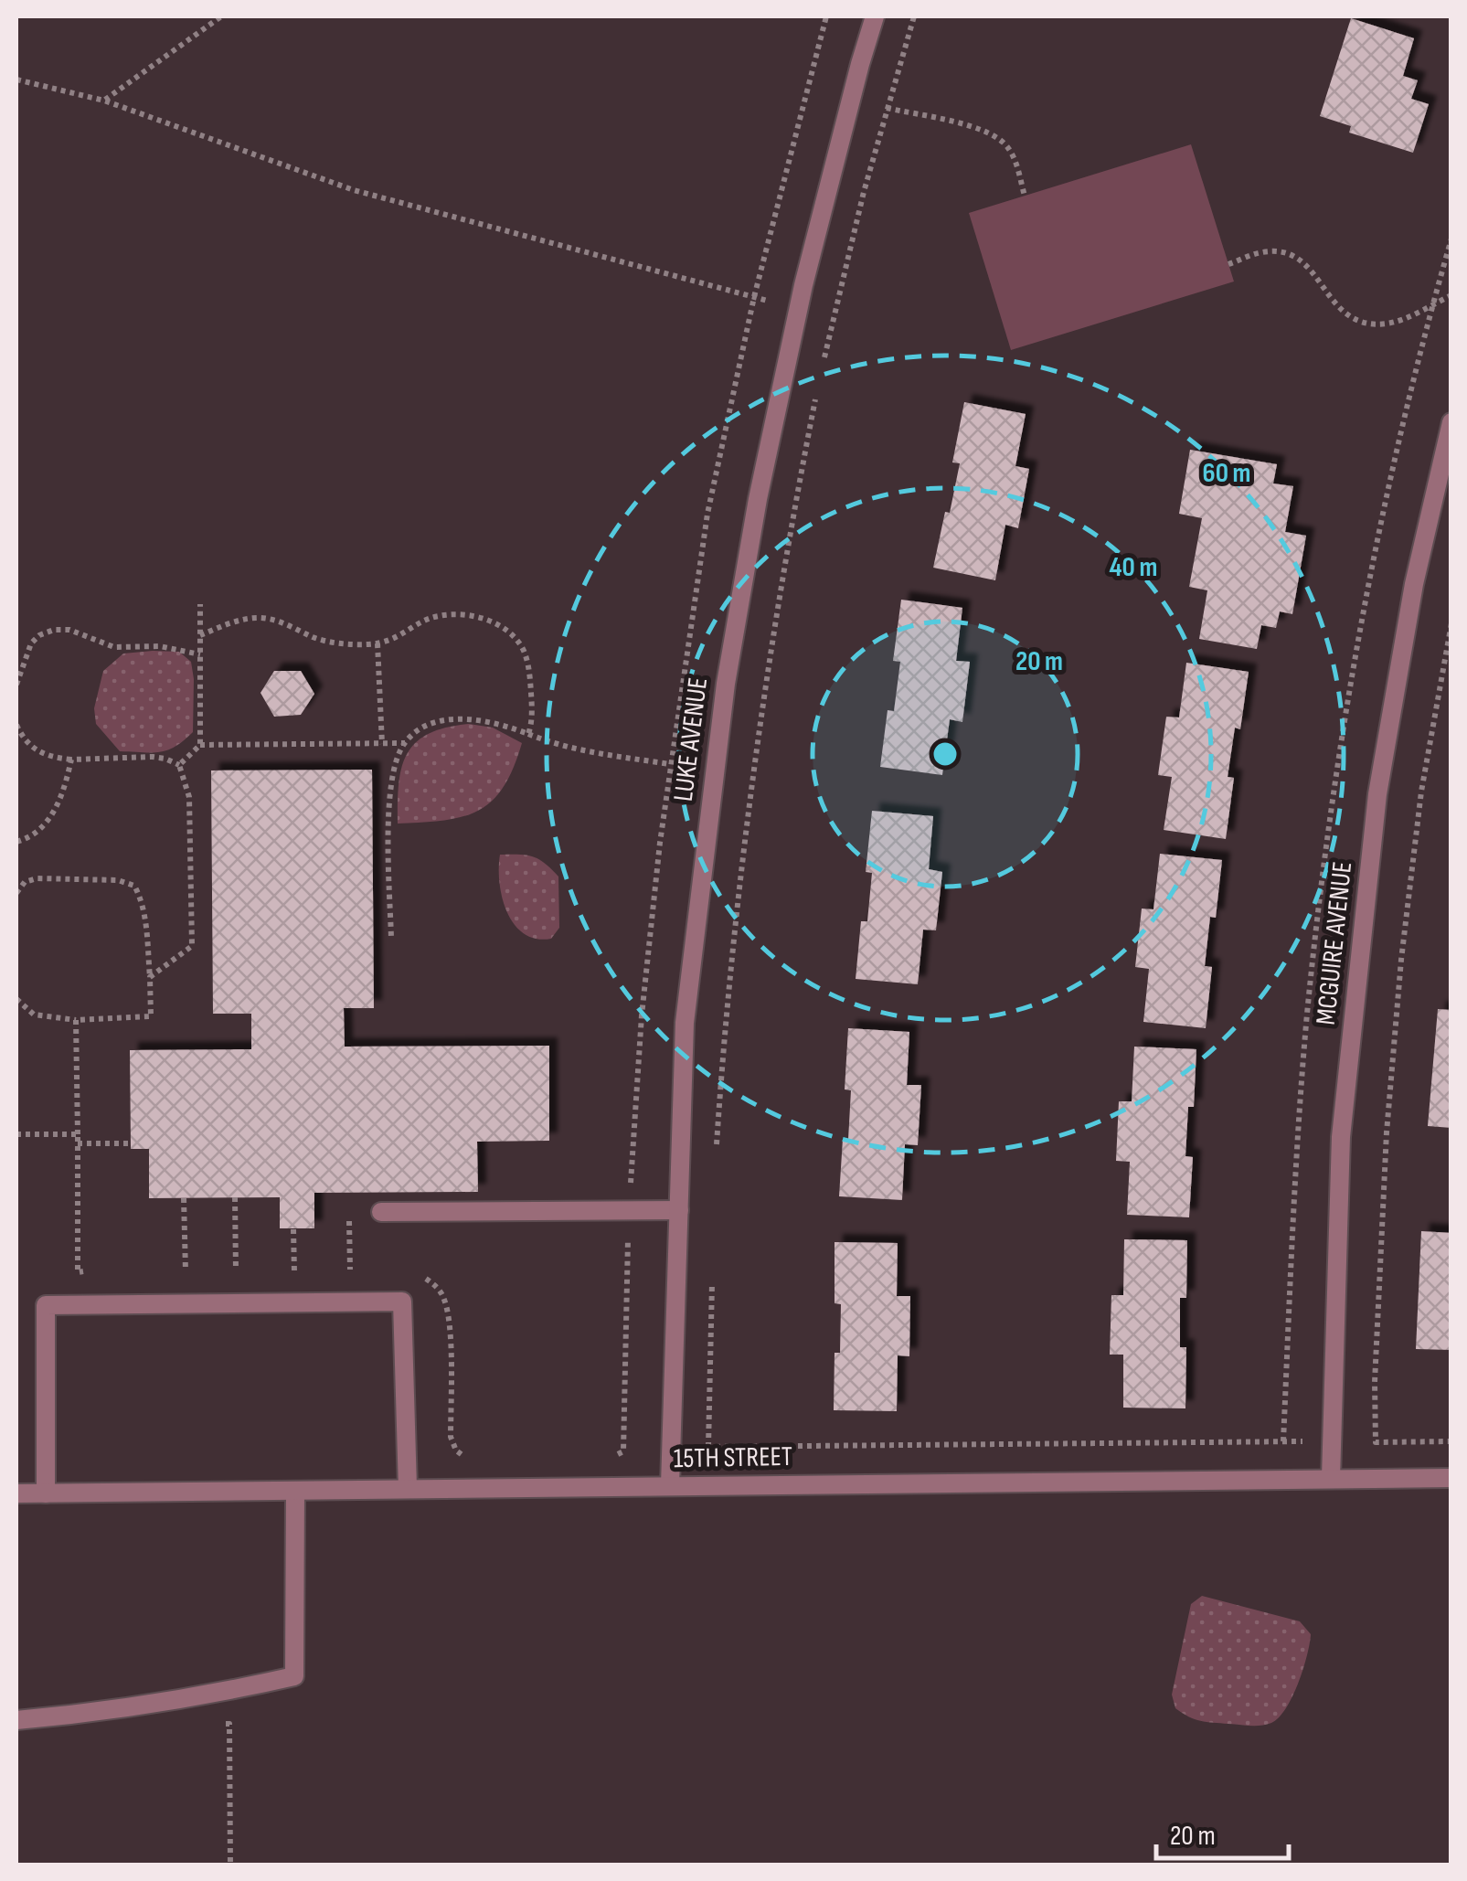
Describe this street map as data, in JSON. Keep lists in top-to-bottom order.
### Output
{
  "streets": {
    "street": ["LUKE AVENUE", "MCGUIRE AVENUE", "15TH STREET"]
  },
  "crossings": [
    ["LUKE AVENUE", "15TH STREET"],
    ["MCGUIRE AVENUE", "15TH STREET"]
  ],
  "scale_bar": "20 m",
  "rings": ["60 m", "40 m", "20 m"]
}
